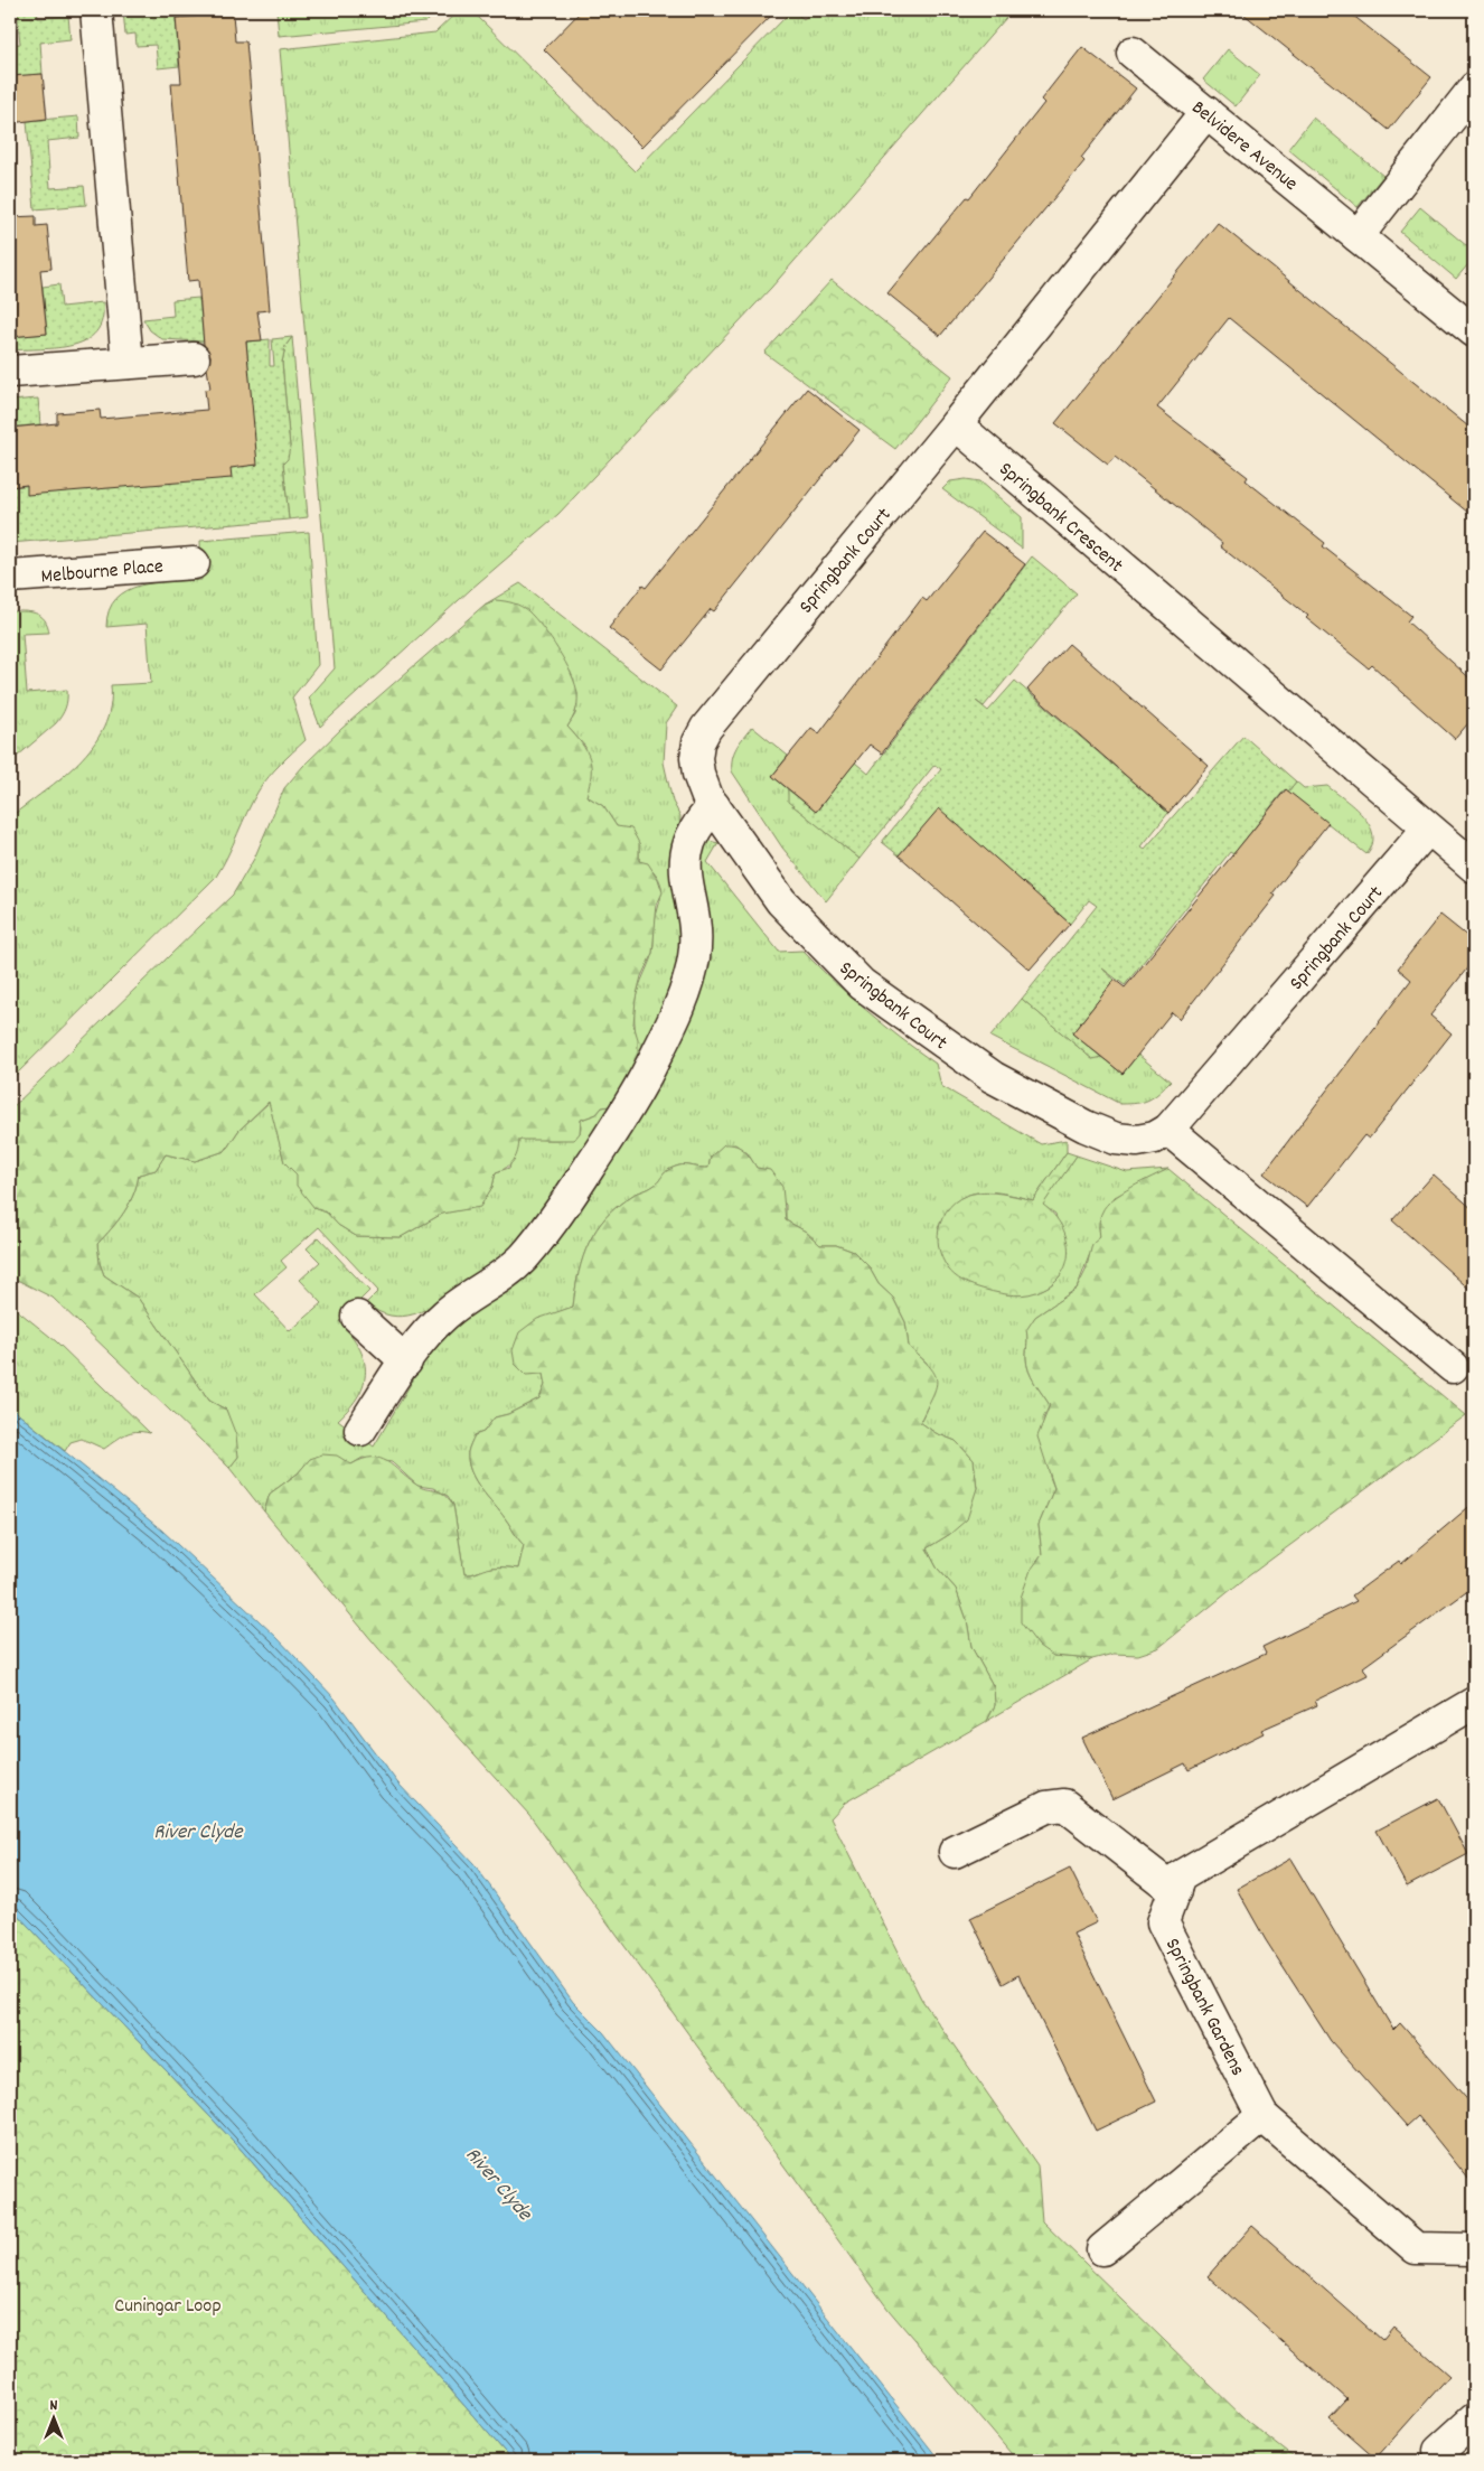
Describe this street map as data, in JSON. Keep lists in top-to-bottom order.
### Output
{
  "streets": {
    "street": [
      "Belvidere Avenue",
      "Springbank Crescent",
      "Springbank Court",
      "Melbourne Place",
      "Springbank Gardens"
    ]
  },
  "crossings": [
    ["Springbank Crescent", "Springbank Court"]
  ],
  "water": ["River Clyde"],
  "parks": ["Cuningar Loop"],
  "north": "top"
}
